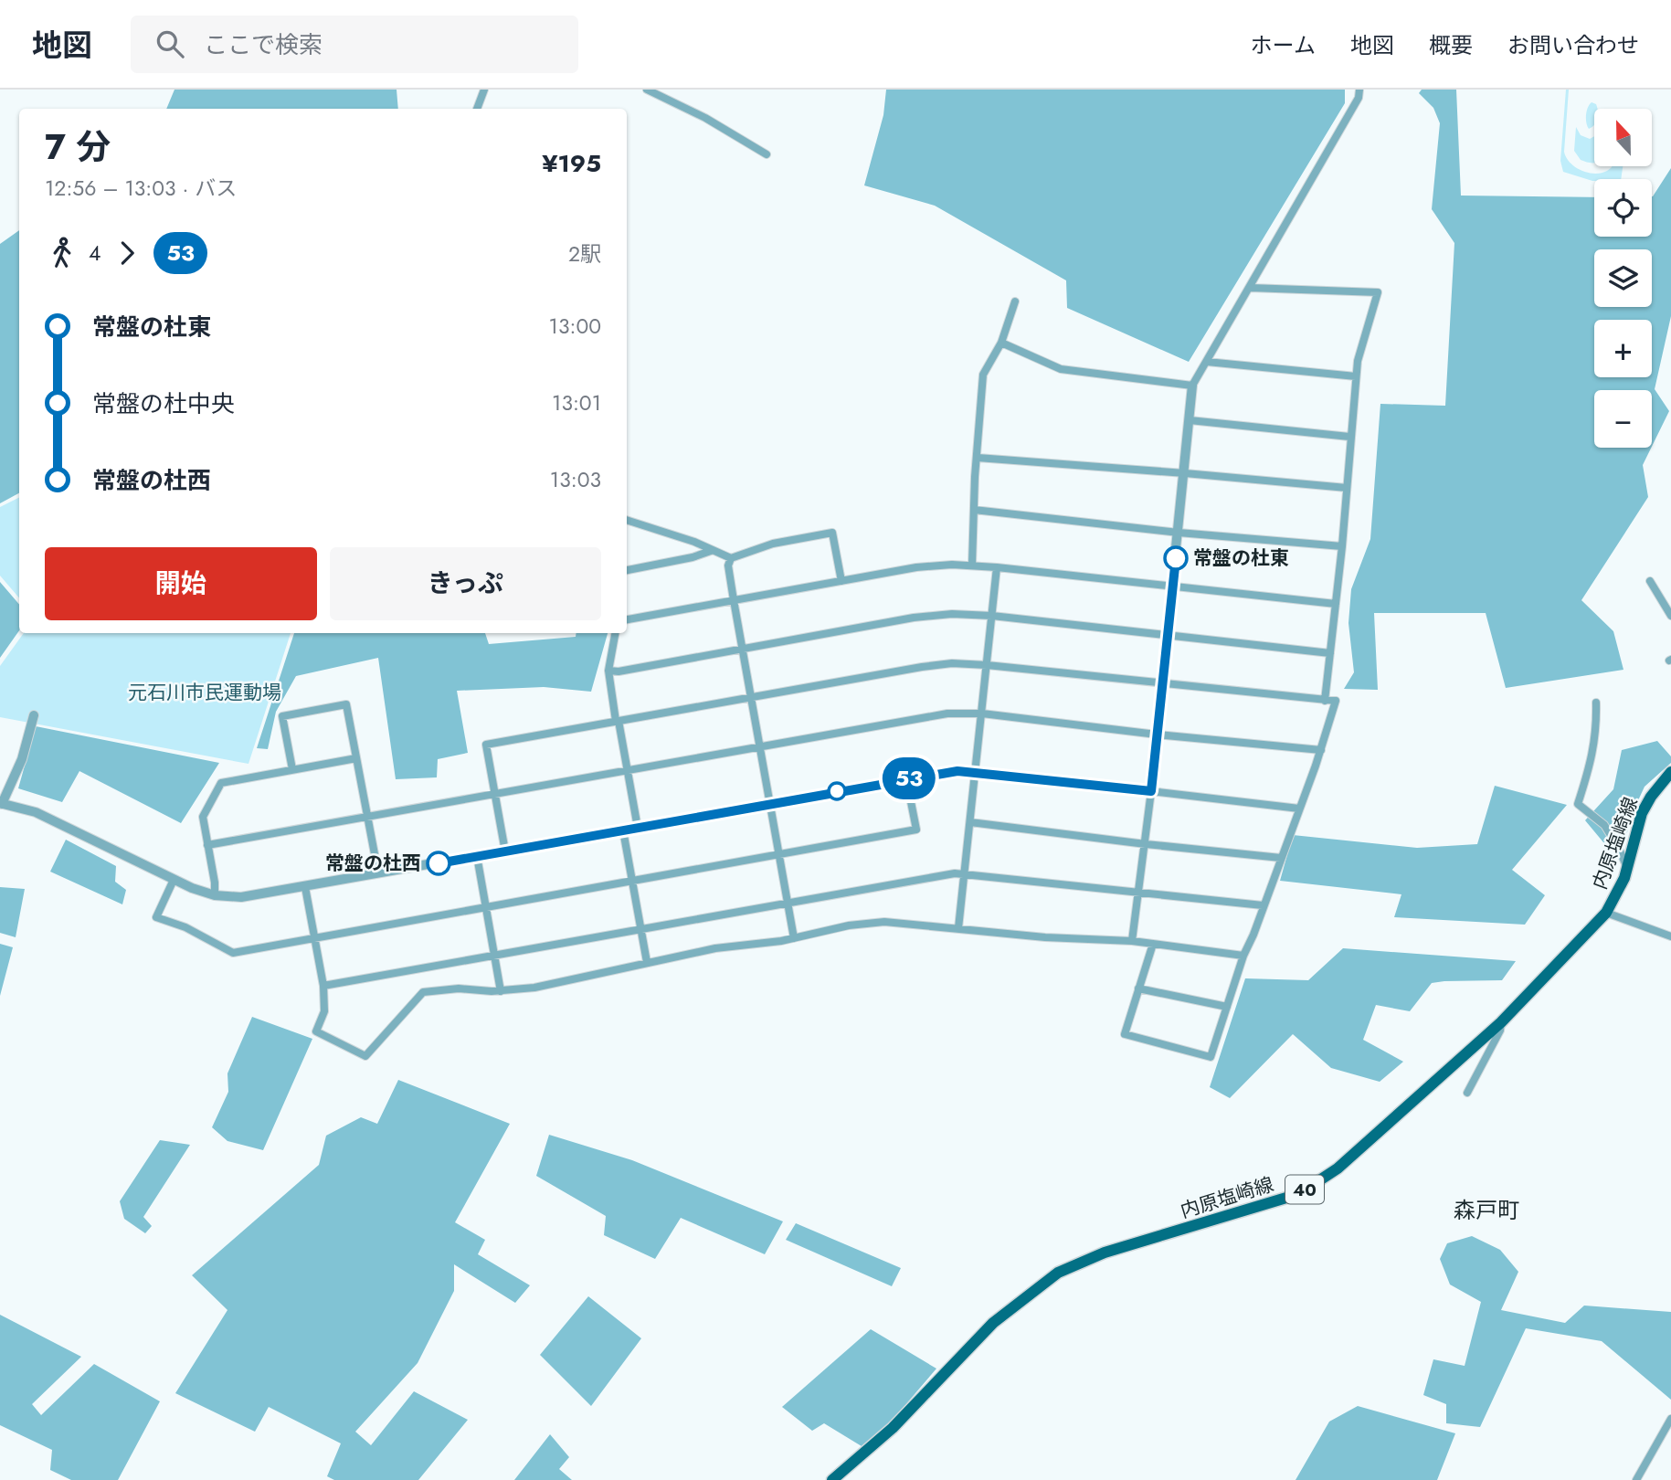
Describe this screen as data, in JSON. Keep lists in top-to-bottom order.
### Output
{
  "streets": {
    "main road": ["内原塩崎線", "40"]
  },
  "districts": ["森戸町"],
  "parks": ["元石川市民運動場"],
  "places": ["常盤の杜東", "常盤の杜西"],
  "lines": ["bus line 53"],
  "north": "top",
  "page": {
    "header": "地図",
    "search": "ここで検索",
    "nav": [
      "ホーム",
      "地図",
      "概要",
      "お問い合わせ"
    ],
    "on_map": "53",
    "map_buttons": ["+", "−"],
    "heading": ["7 分", "12:56 – 13:03 · バス", "¥195"],
    "legs": ["4", "53", "2駅"],
    "list": [
      {
        "name": "常盤の杜東",
        "value": "13:00"
      },
      {
        "name": "常盤の杜中央",
        "value": "13:01"
      },
      {
        "name": "常盤の杜西",
        "value": "13:03"
      }
    ],
    "buttons": ["開始", "きっぷ"]
  }
}
